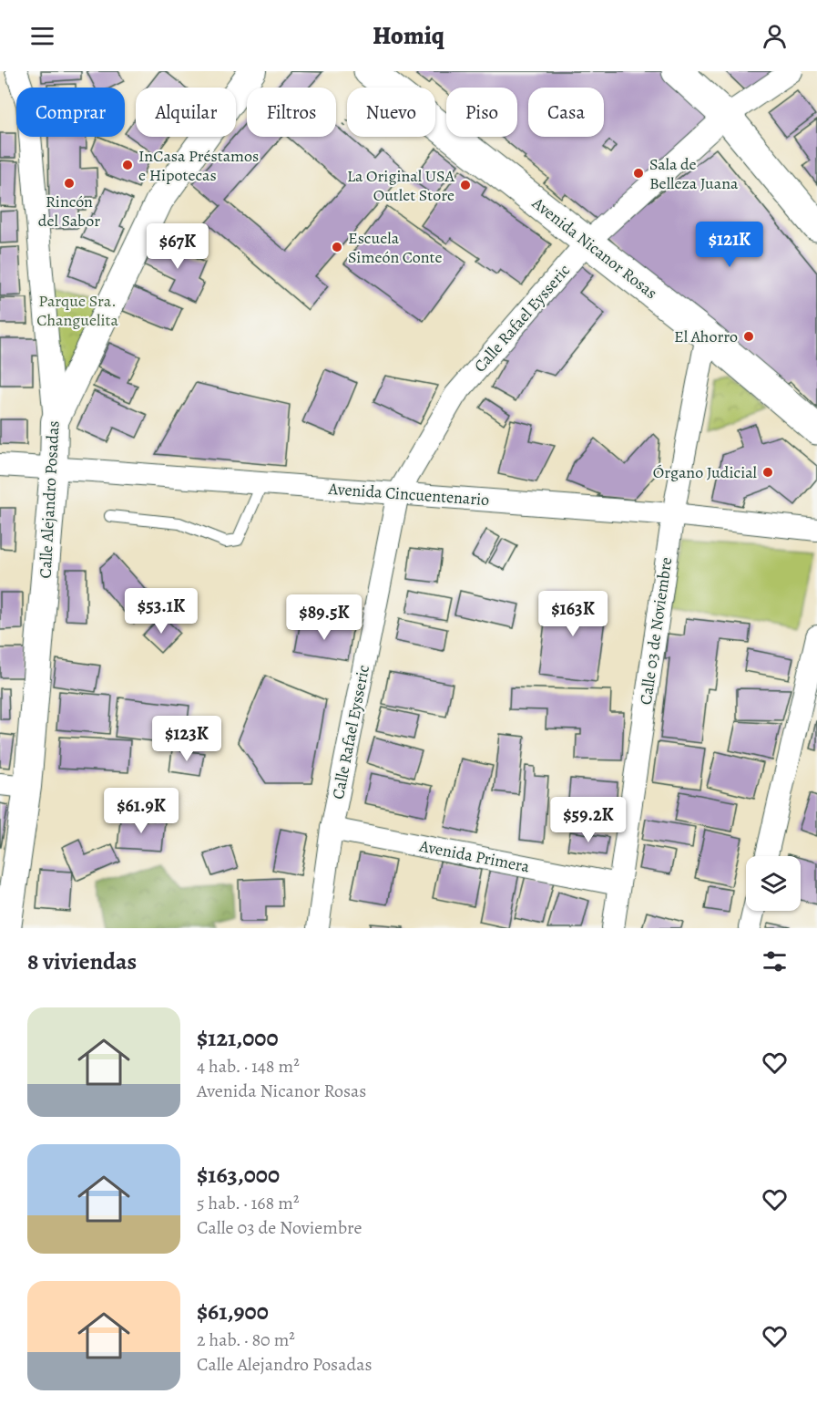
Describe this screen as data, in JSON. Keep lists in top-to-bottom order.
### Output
{
  "streets": {
    "main road": ["Avenida Nicanor Rosas"],
    "street": [
      "Calle Rafael Eysseric",
      "Avenida Cincuentenario",
      "Calle Alejandro Posadas",
      "Calle 03 de Noviembre",
      "Avenida Primera"
    ]
  },
  "crossings": [
    ["Avenida Nicanor Rosas", "Calle Rafael Eysseric"],
    ["Avenida Nicanor Rosas", "Calle 03 de Noviembre"],
    ["Calle Rafael Eysseric", "Avenida Cincuentenario"],
    ["Calle Rafael Eysseric", "Avenida Primera"],
    ["Avenida Cincuentenario", "Calle Alejandro Posadas"],
    ["Avenida Cincuentenario", "Calle 03 de Noviembre"],
    ["Calle 03 de Noviembre", "Avenida Primera"]
  ],
  "parks": ["Parque Sra. Changuelita"],
  "places": [
    "InCasa Préstamos e Hipotecas",
    "Sala de Belleza Juana",
    "Rincón del Sabor",
    "La Original USA Outlet Store",
    "Escuela Simeón Conte",
    "El Ahorro",
    "Órgano Judicial"
  ],
  "page": {
    "header": "Homiq",
    "chip": [
      "Comprar",
      "Alquilar",
      "Filtros",
      "Nuevo",
      "Piso",
      "Casa"
    ],
    "price": [
      "$121K",
      "$67K",
      "$53.1K",
      "$163K",
      "$89.5K",
      "$123K",
      "$61.9K",
      "$59.2K"
    ],
    "heading": "8 viviendas",
    "list": [
      {
        "name": "$121,000",
        "note": "4 hab. · 148 m² · Avenida Nicanor Rosas"
      },
      {
        "name": "$163,000",
        "note": "5 hab. · 168 m² · Calle 03 de Noviembre"
      },
      {
        "name": "$61,900",
        "note": "2 hab. · 80 m² · Calle Alejandro Posadas"
      }
    ]
  }
}
